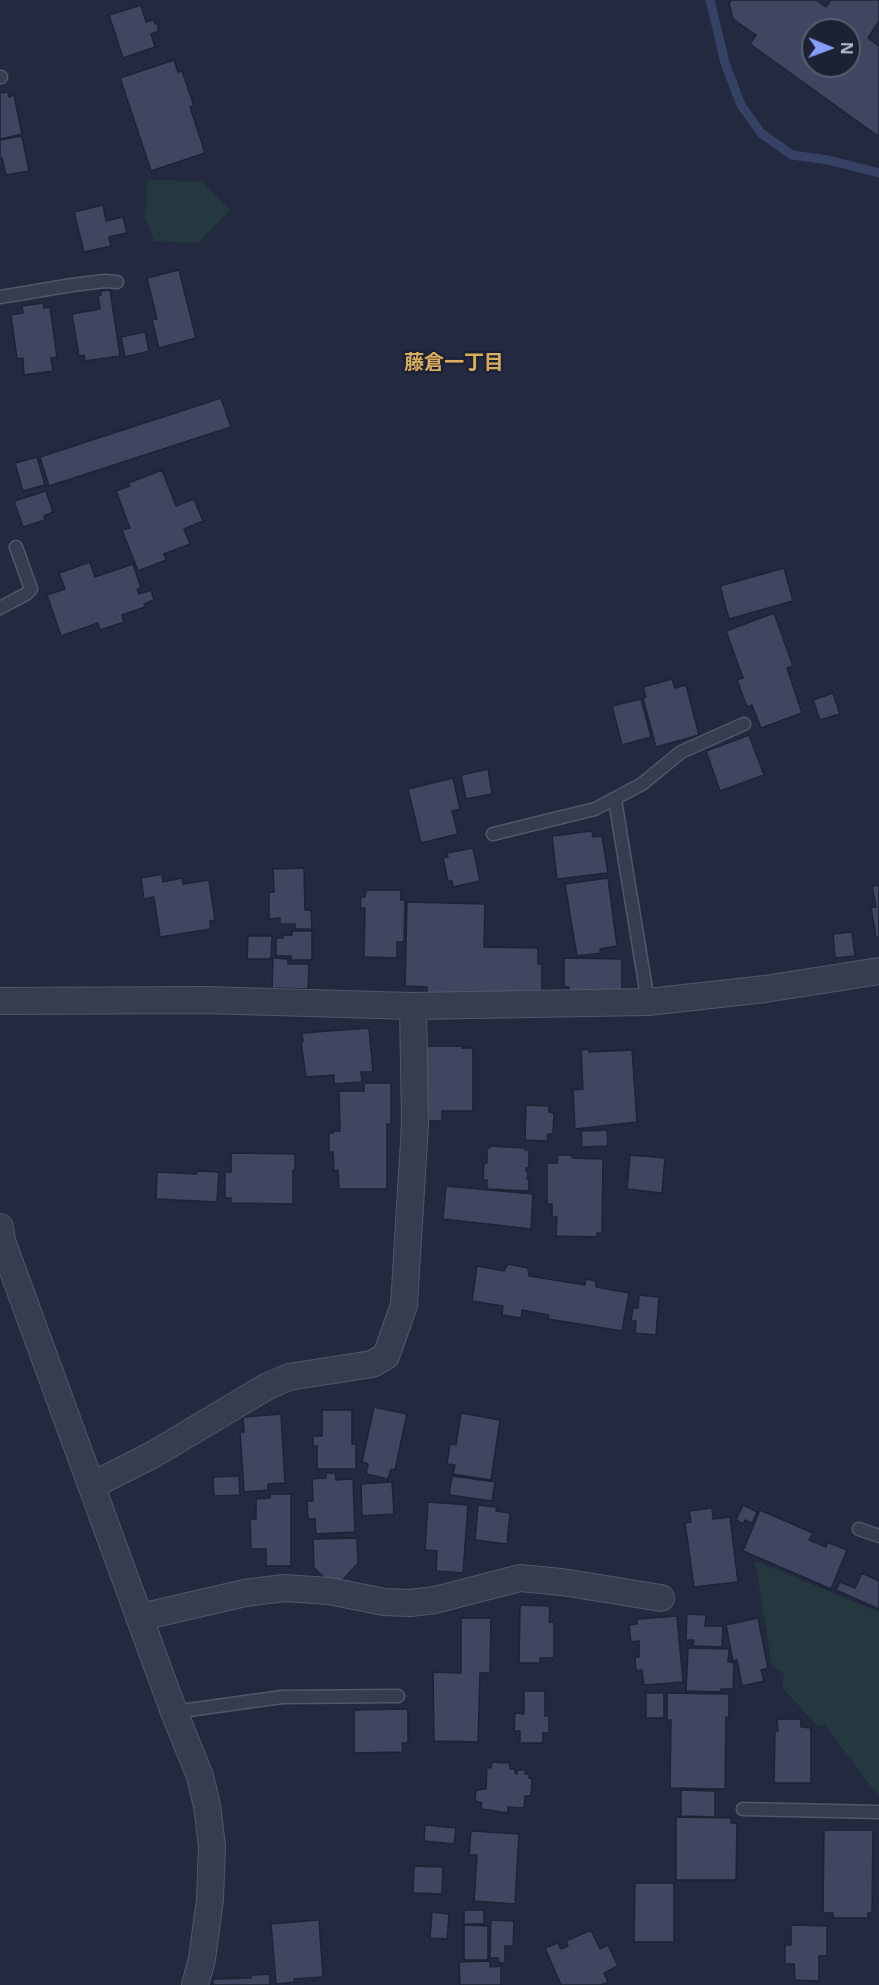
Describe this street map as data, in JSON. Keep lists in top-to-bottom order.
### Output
{
  "districts": ["藤倉一丁目"],
  "north": "right"
}
